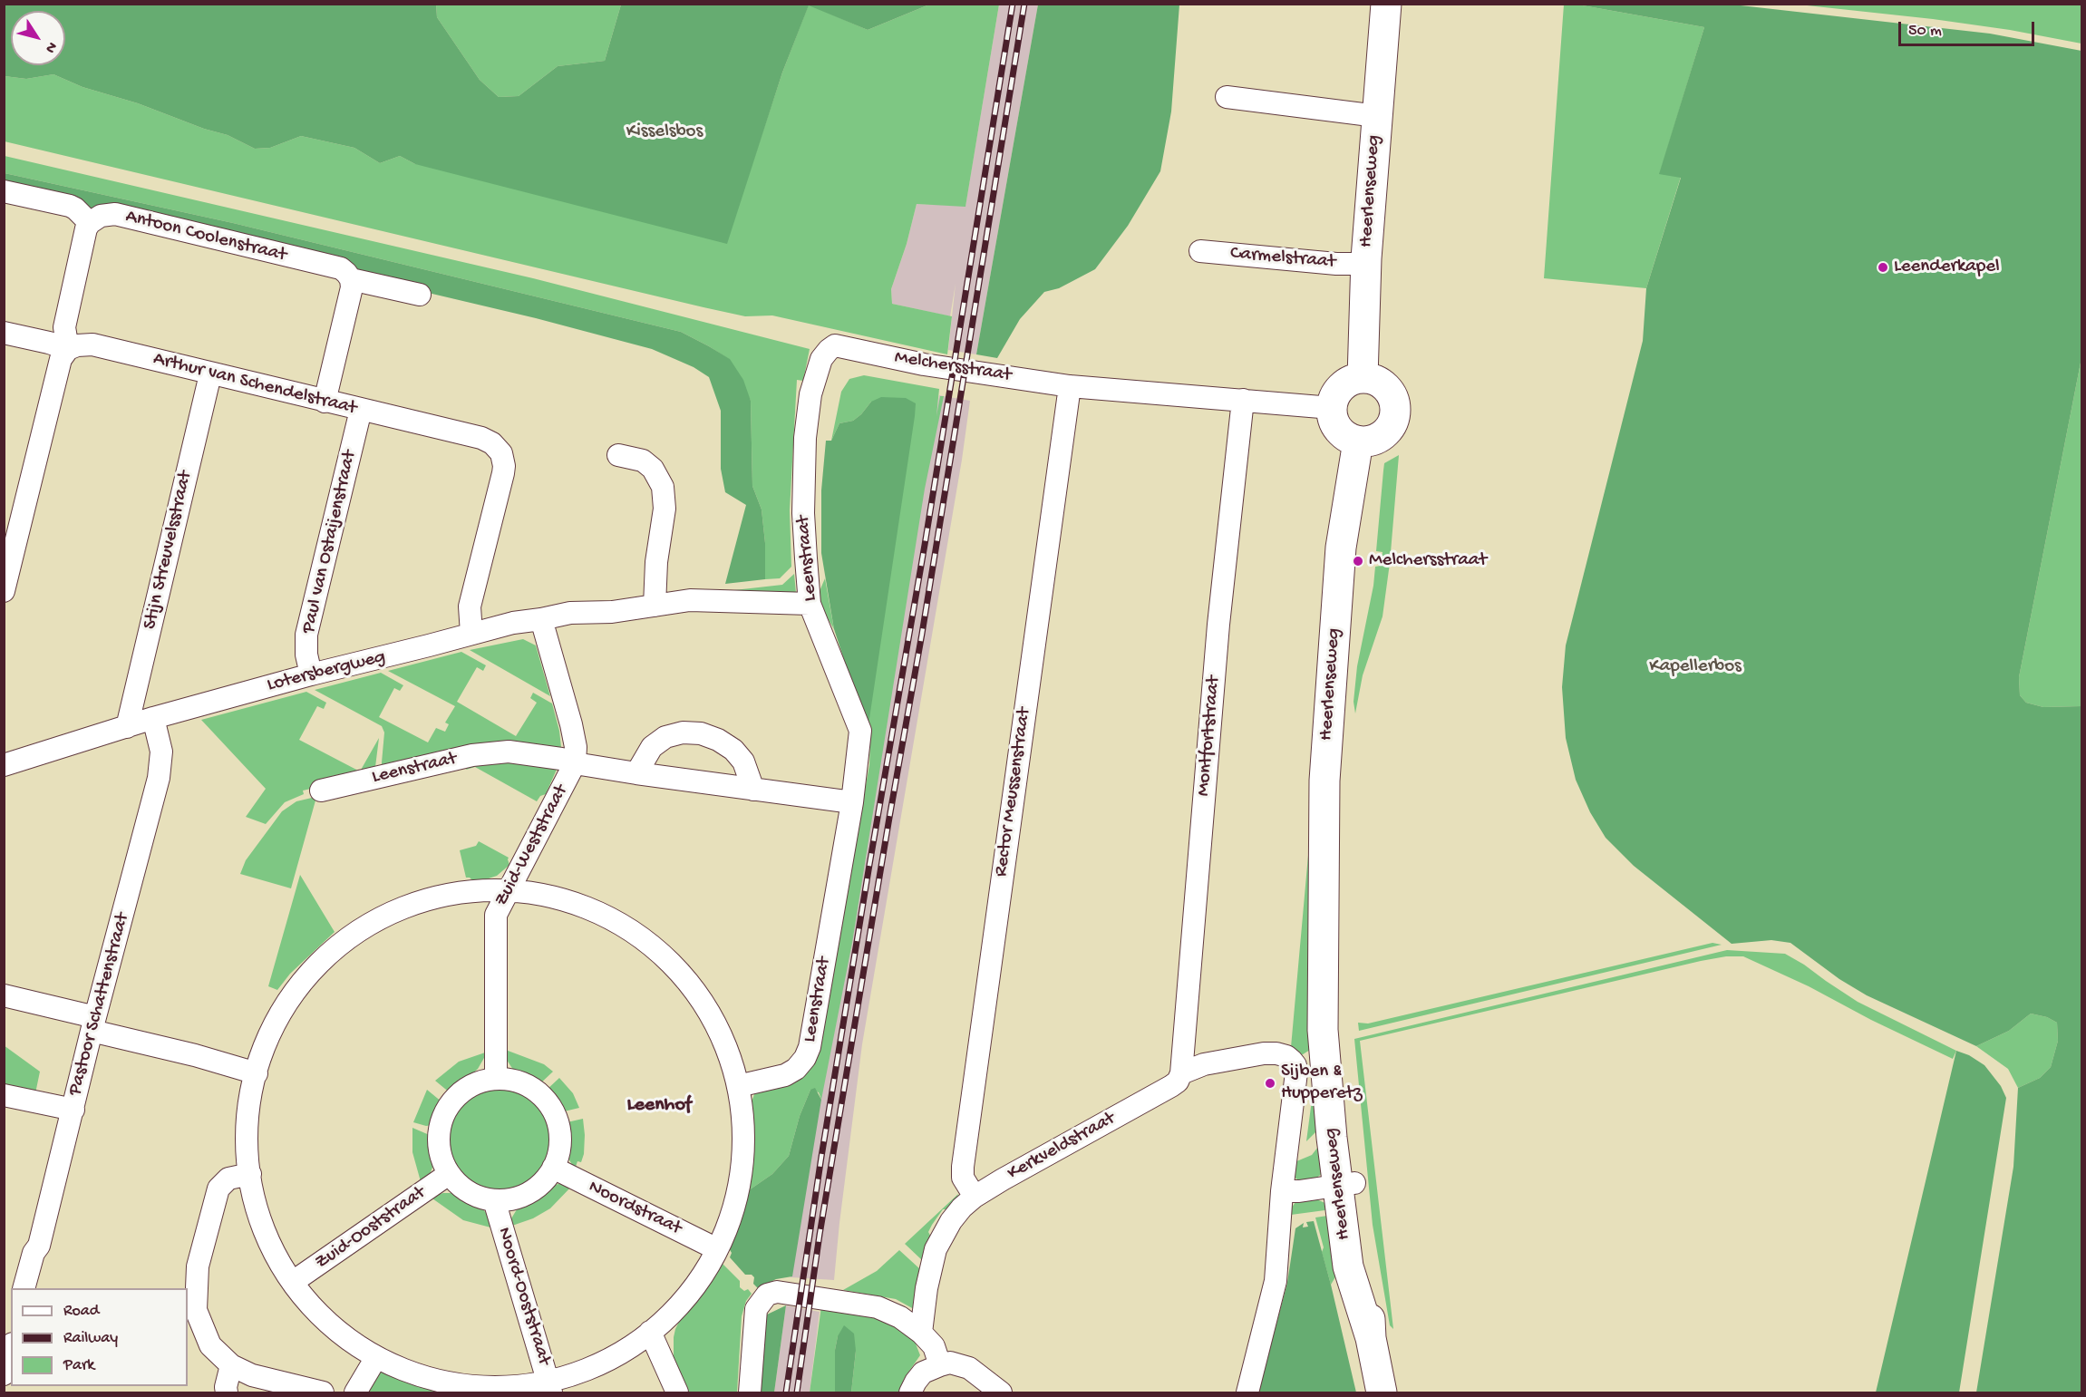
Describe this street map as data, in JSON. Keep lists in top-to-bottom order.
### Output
{
  "streets": {
    "main road": ["Heerlenseweg"],
    "street": [
      "Antoon Coolenstraat",
      "Carmelstraat",
      "Melchersstraat",
      "Arthur van Schendelstraat",
      "Paul van Ostaijenstraat",
      "Stijn Streuvelsstraat",
      "Leenstraat",
      "Lotersbergweg",
      "Montfortstraat",
      "Rector Meussenstraat",
      "Zuid-Weststraat",
      "Pastoor Schattenstraat",
      "Kerkveldstraat",
      "Noordstraat",
      "Zuid-Ooststraat",
      "Noord-Ooststraat"
    ]
  },
  "crossings": [
    ["Heerlenseweg", "Carmelstraat"],
    ["Heerlenseweg", "Melchersstraat"],
    ["Melchersstraat", "Leenstraat"],
    ["Melchersstraat", "Montfortstraat"],
    ["Melchersstraat", "Rector Meussenstraat"],
    ["Arthur van Schendelstraat", "Paul van Ostaijenstraat"],
    ["Arthur van Schendelstraat", "Stijn Streuvelsstraat"],
    ["Arthur van Schendelstraat", "Lotersbergweg"],
    ["Paul van Ostaijenstraat", "Lotersbergweg"],
    ["Stijn Streuvelsstraat", "Lotersbergweg"],
    ["Leenstraat", "Lotersbergweg"],
    ["Leenstraat", "Zuid-Weststraat"],
    ["Lotersbergweg", "Zuid-Weststraat"],
    ["Lotersbergweg", "Pastoor Schattenstraat"],
    ["Montfortstraat", "Kerkveldstraat"],
    ["Rector Meussenstraat", "Kerkveldstraat"],
    ["Zuid-Weststraat", "Noordstraat"],
    ["Zuid-Weststraat", "Zuid-Ooststraat"],
    ["Zuid-Weststraat", "Noord-Ooststraat"],
    ["Noordstraat", "Zuid-Ooststraat"],
    ["Noordstraat", "Noord-Ooststraat"],
    ["Zuid-Ooststraat", "Noord-Ooststraat"]
  ],
  "districts": ["Leenhof"],
  "parks": ["Kisselsbos", "Kapellerbos"],
  "places": ["Leenderkapel", "Melchersstraat", "Sijben & Hupperetz"],
  "legend": ["Road", "Railway", "Park"],
  "scale_bar": "50 m",
  "north": "bottom right"
}
